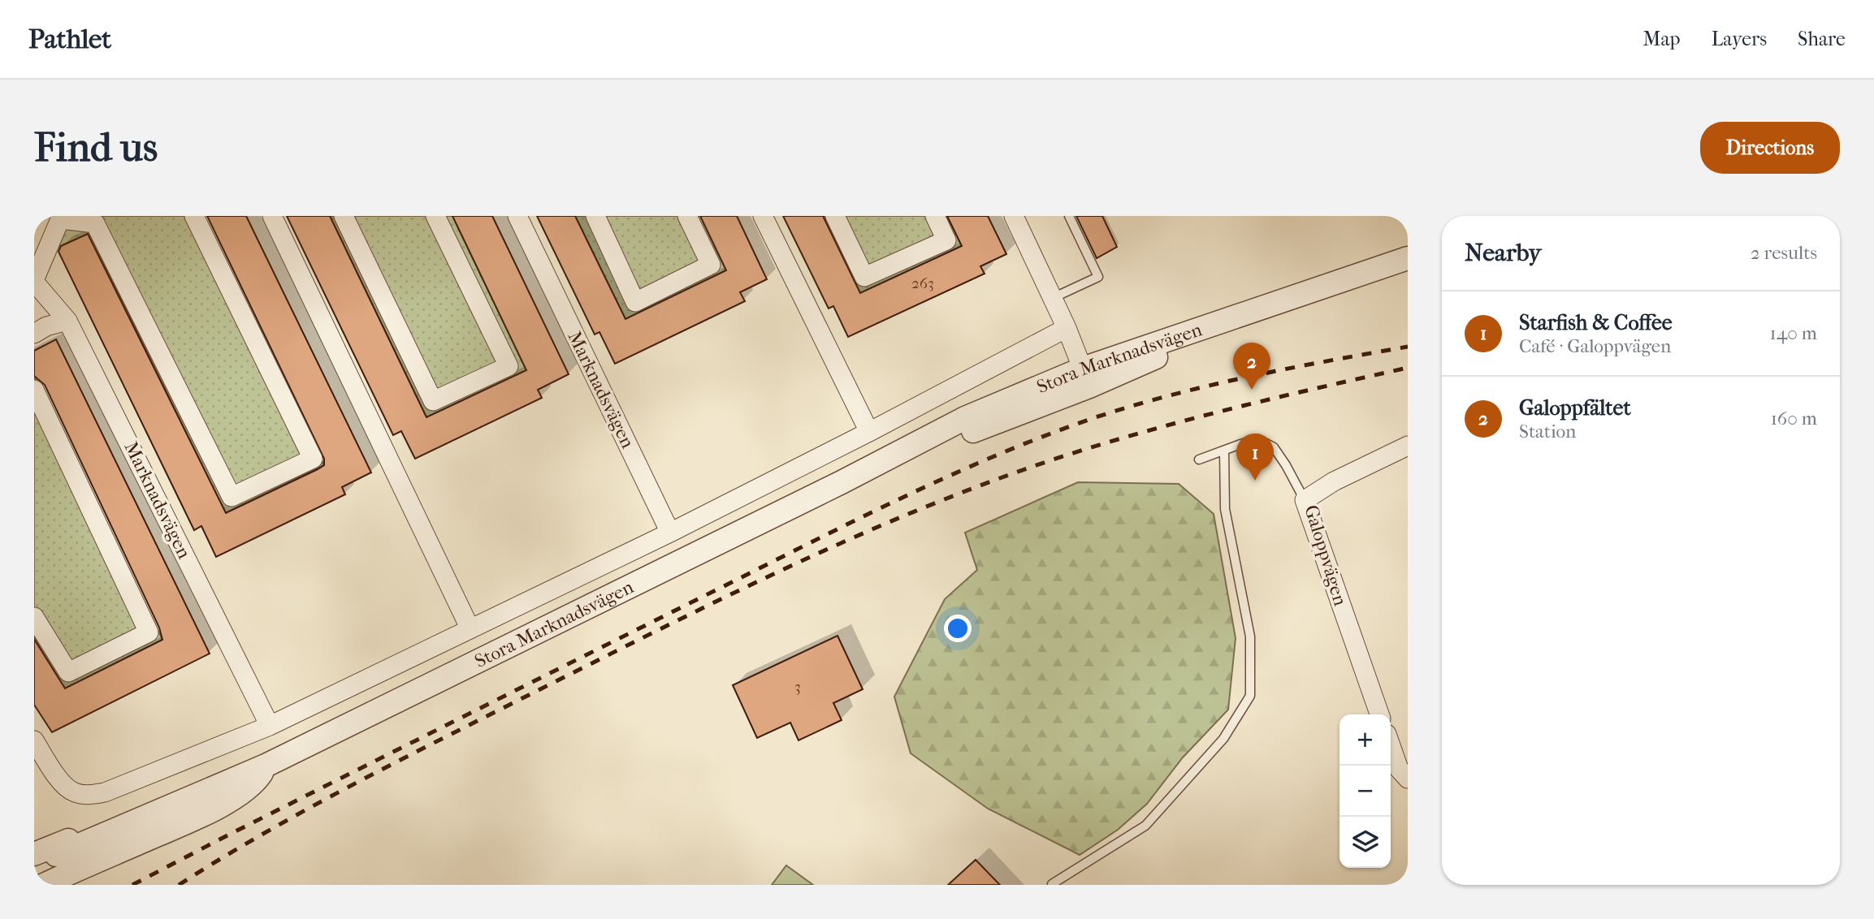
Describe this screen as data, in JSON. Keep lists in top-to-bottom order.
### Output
{
  "streets": {
    "street": ["Stora Marknadsvägen", "Marknadsvägen", "Galoppvägen"]
  },
  "house_numbers": ["263", "3"],
  "page": {
    "header": "Pathlet",
    "nav": ["Map", "Layers", "Share"],
    "buttons": "Directions",
    "title": "Find us",
    "heading": ["Nearby", "2 results"],
    "list": [
      {
        "mark": "1",
        "name": "Starfish & Coffee",
        "note": "Café · Galoppvägen",
        "value": "140 m"
      },
      {
        "mark": "2",
        "name": "Galoppfältet",
        "note": "Station",
        "value": "160 m"
      }
    ],
    "pins": ["2", "1"],
    "map_buttons": ["+", "−"]
  }
}
